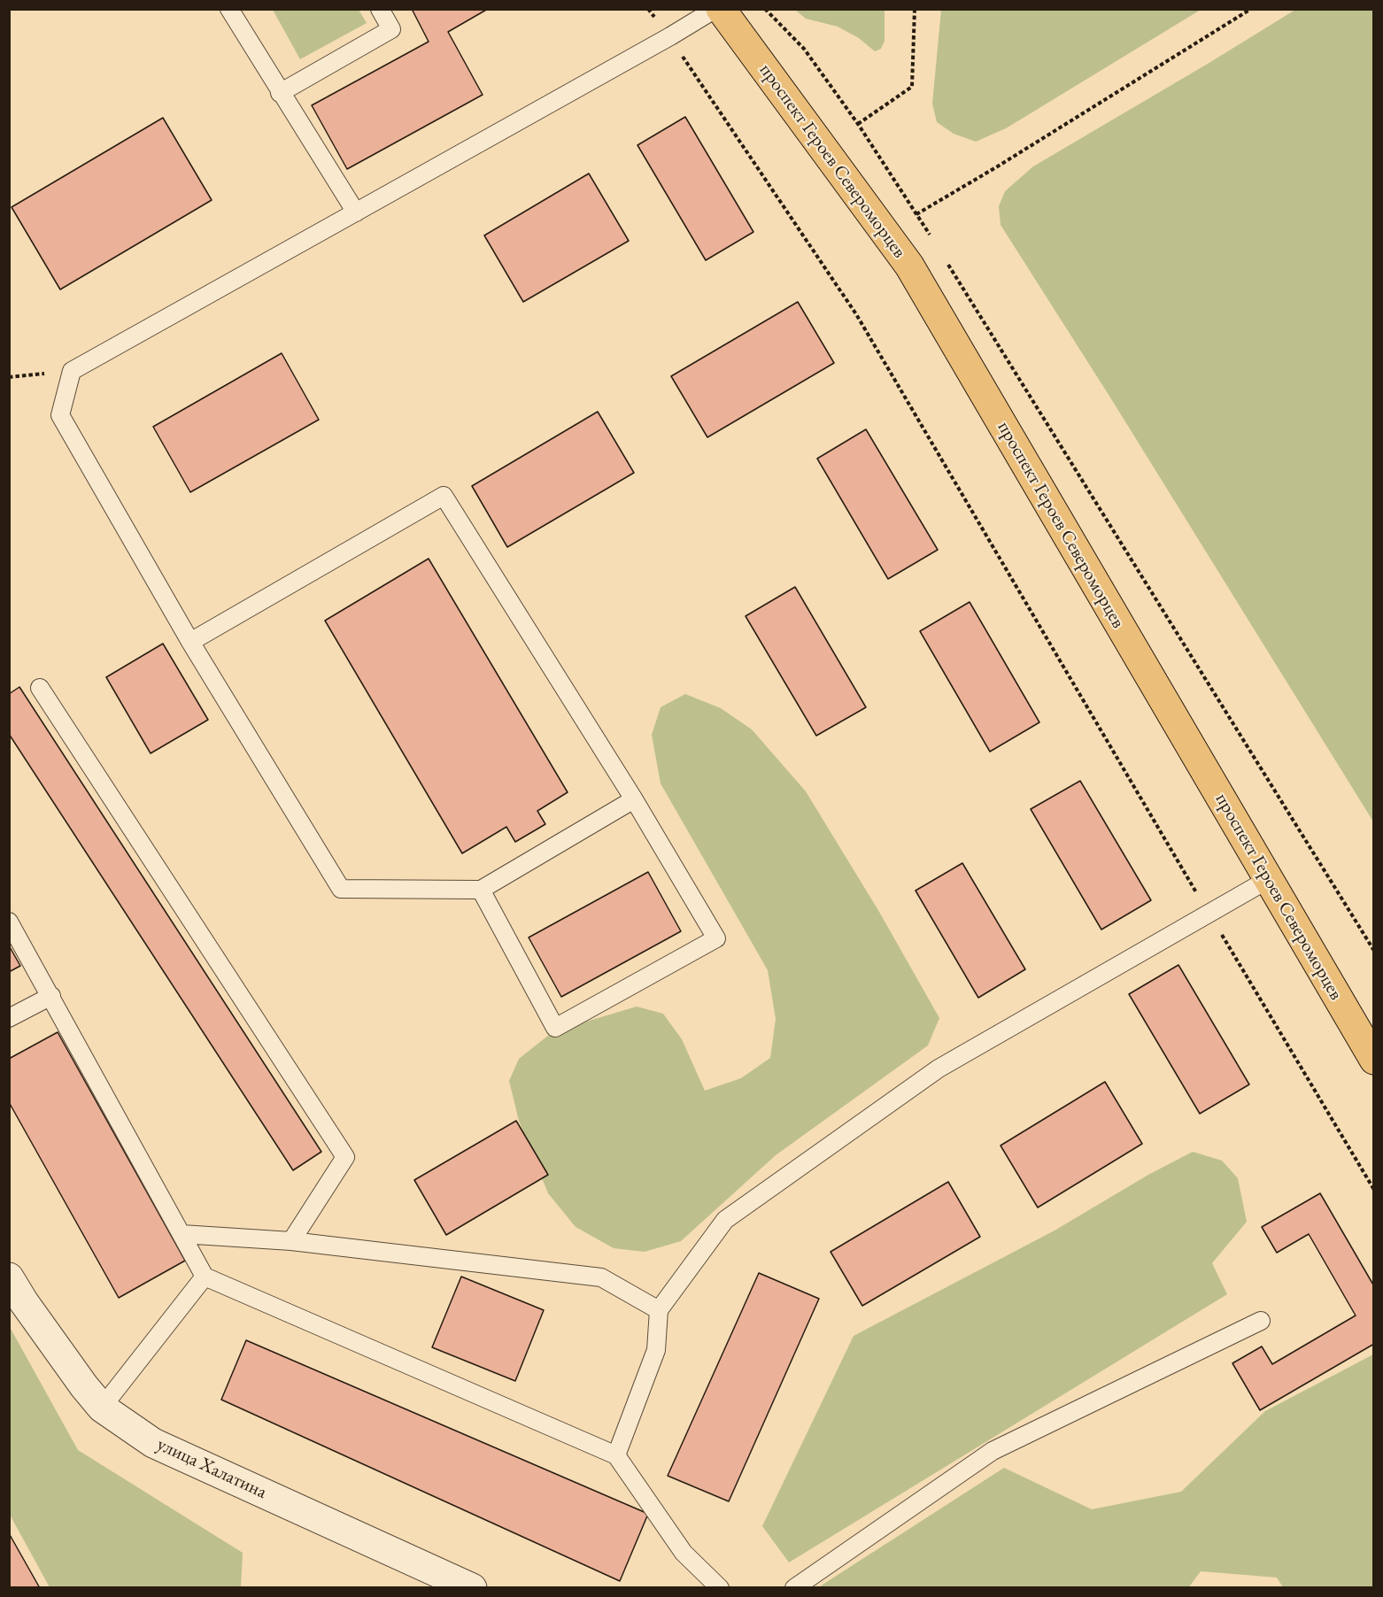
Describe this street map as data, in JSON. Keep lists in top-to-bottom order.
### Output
{
  "streets": {
    "main road": ["проспект Героев Североморцев"],
    "street": ["улица Халатина"]
  }
}
